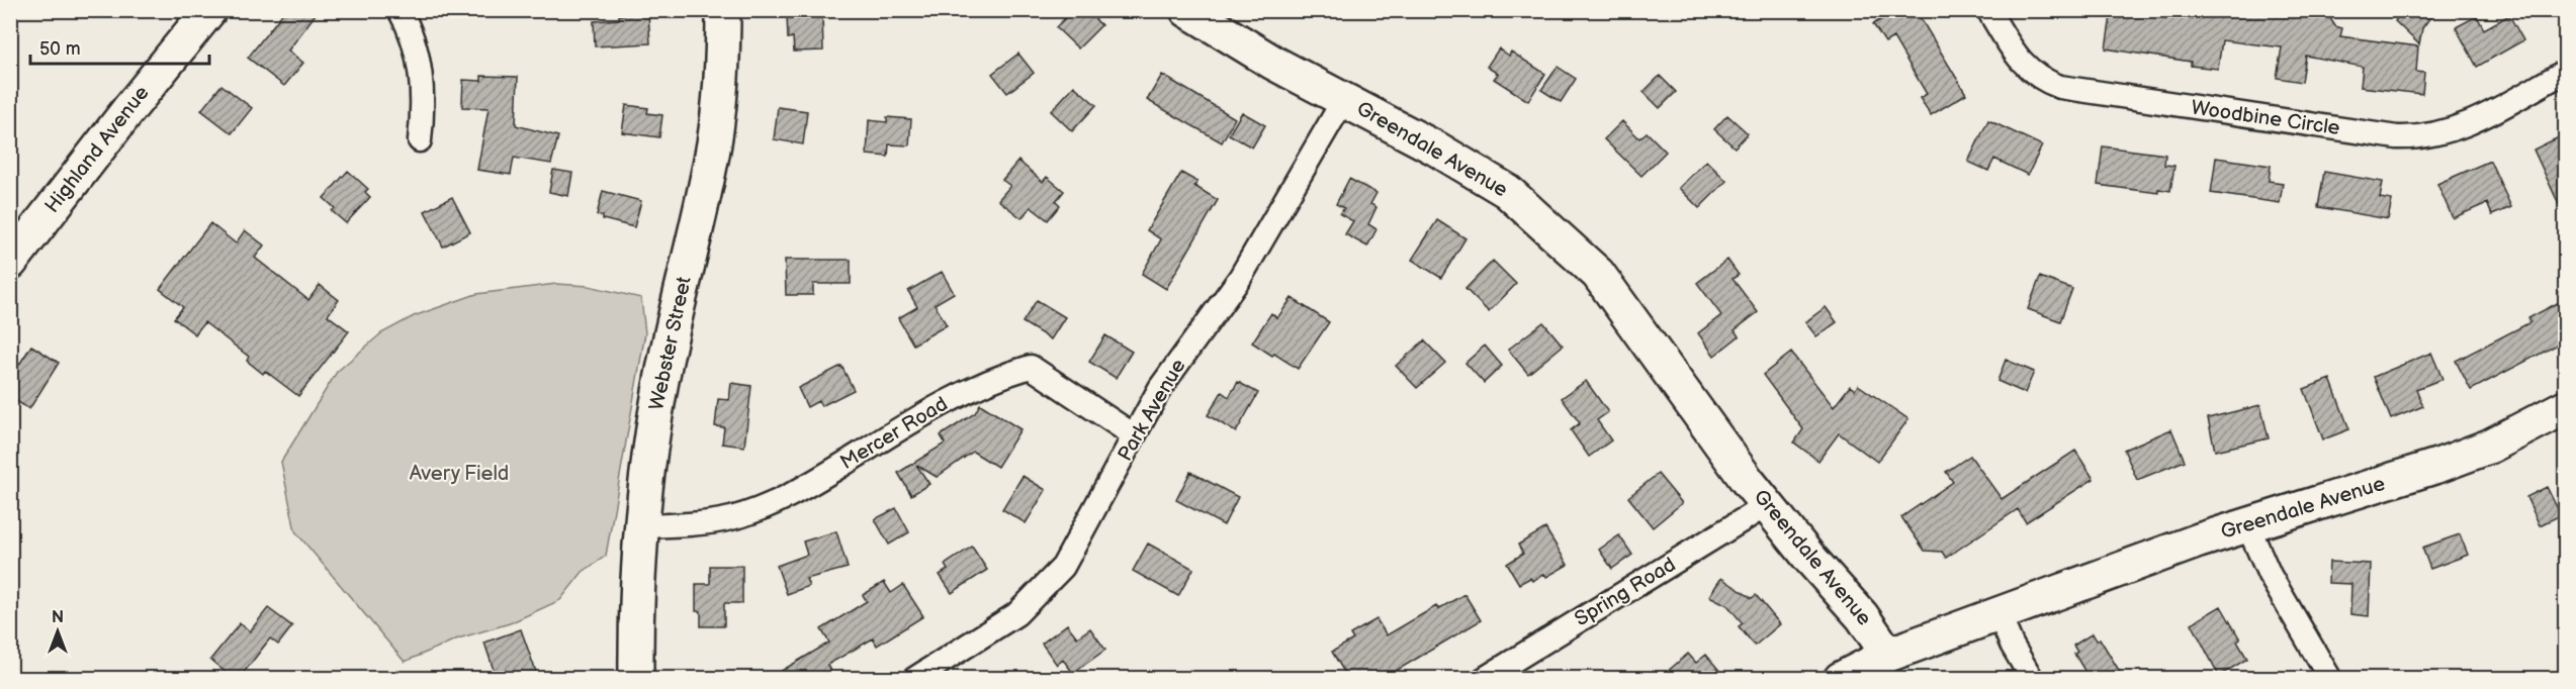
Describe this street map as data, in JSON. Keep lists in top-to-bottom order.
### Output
{
  "streets": {
    "street": [
      "Woodbine Circle",
      "Highland Avenue",
      "Greendale Avenue",
      "Webster Street",
      "Park Avenue",
      "Mercer Road",
      "Spring Road"
    ]
  },
  "crossings": [
    ["Greendale Avenue", "Park Avenue"],
    ["Greendale Avenue", "Spring Road"],
    ["Webster Street", "Mercer Road"],
    ["Park Avenue", "Mercer Road"]
  ],
  "parks": ["Avery Field"],
  "scale_bar": "50 m",
  "north": "top"
}
